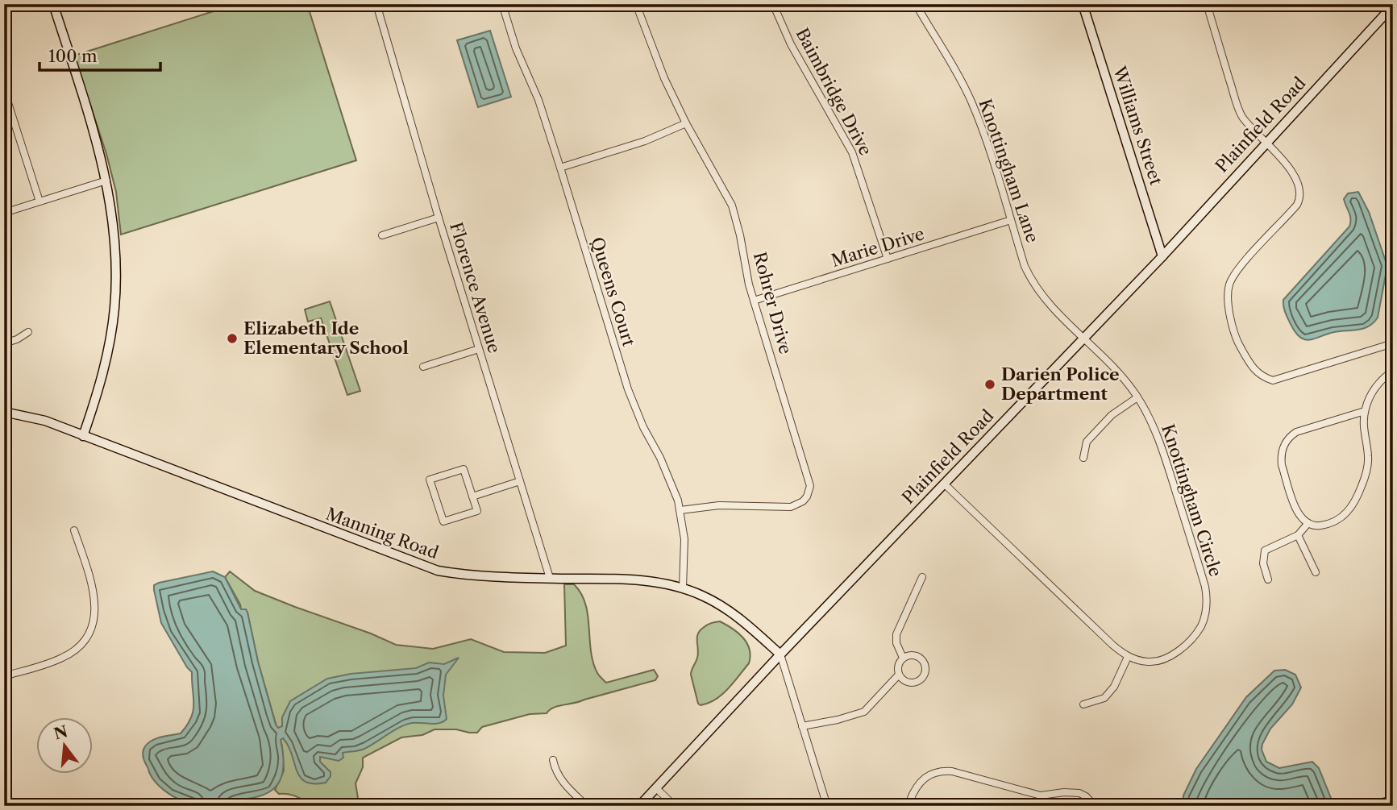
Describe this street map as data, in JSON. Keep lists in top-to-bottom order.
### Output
{
  "streets": {
    "street": [
      "Baimbridge Drive",
      "Plainfield Road",
      "Williams Street",
      "Knottingham Lane",
      "Marie Drive",
      "Florence Avenue",
      "Queens Court",
      "Rohrer Drive",
      "Knottingham Circle",
      "Manning Road"
    ]
  },
  "crossings": [
    ["Baimbridge Drive", "Marie Drive"],
    ["Plainfield Road", "Williams Street"],
    ["Plainfield Road", "Knottingham Lane"],
    ["Plainfield Road", "Knottingham Circle"],
    ["Plainfield Road", "Manning Road"],
    ["Knottingham Lane", "Marie Drive"],
    ["Knottingham Lane", "Knottingham Circle"],
    ["Marie Drive", "Rohrer Drive"],
    ["Florence Avenue", "Manning Road"],
    ["Queens Court", "Rohrer Drive"],
    ["Queens Court", "Manning Road"]
  ],
  "places": ["Elizabeth Ide Elementary School", "Darien Police Department"],
  "scale_bar": "100 m",
  "north": "top"
}
